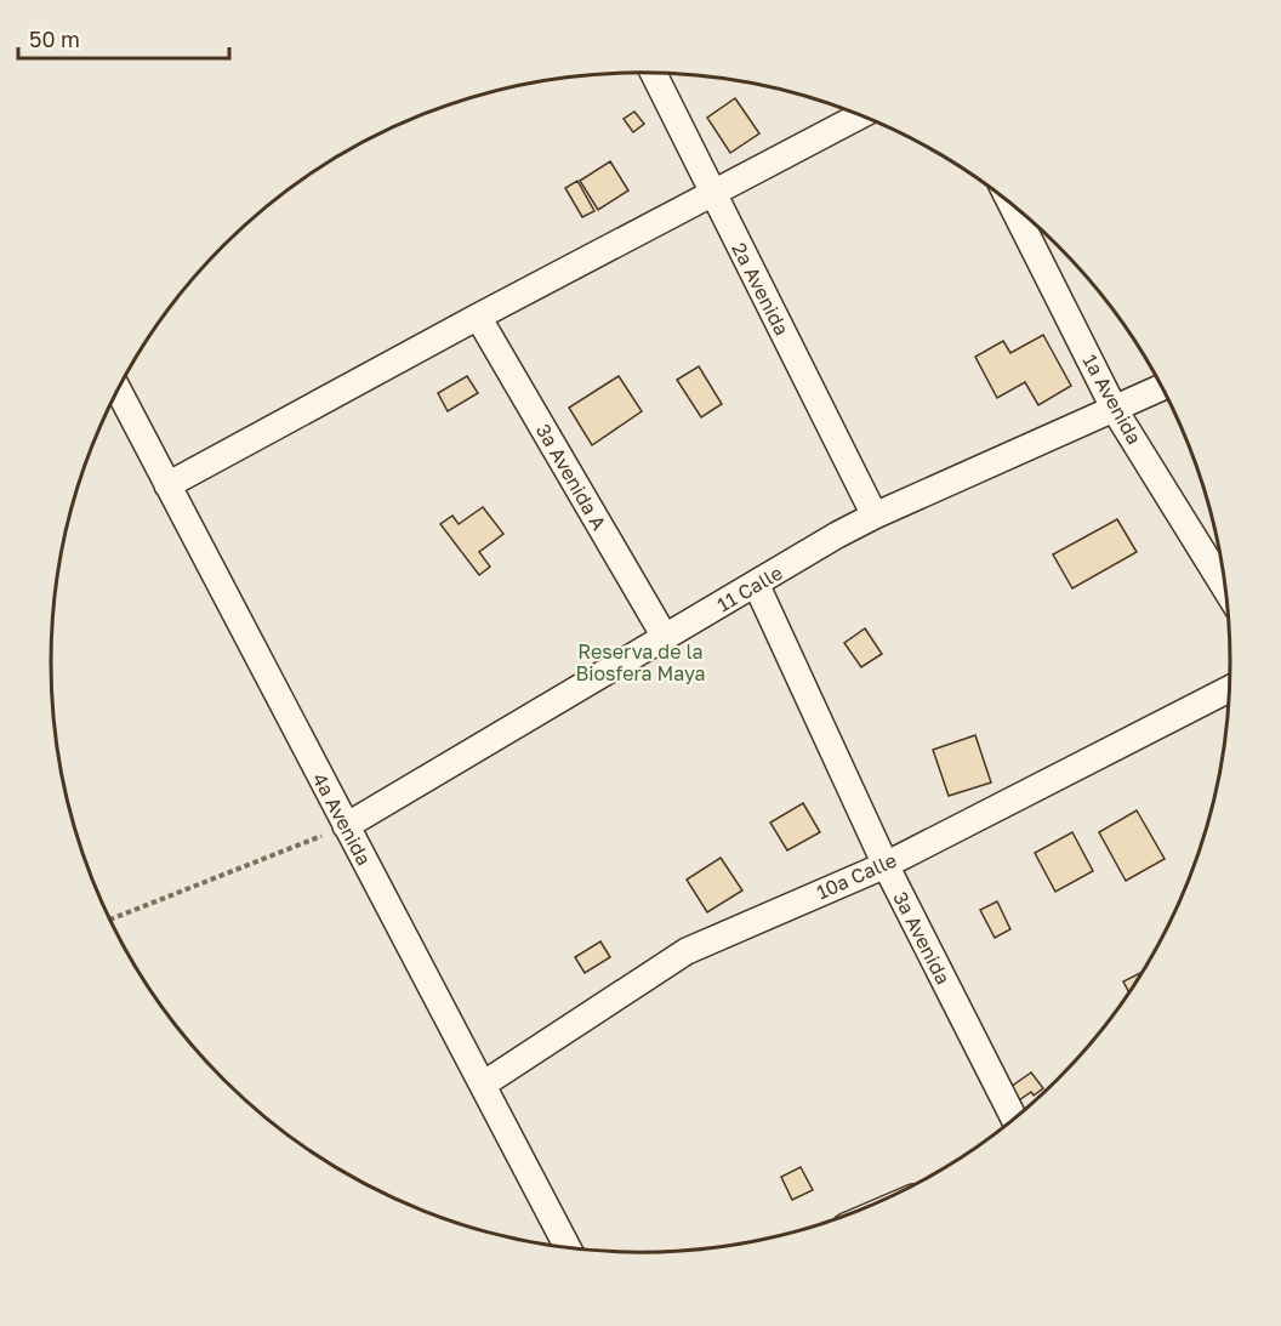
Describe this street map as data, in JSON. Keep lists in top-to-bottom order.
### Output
{
  "streets": {
    "street": [
      "2a Avenida",
      "1a Avenida",
      "3a Avenida A",
      "11 Calle",
      "4a Avenida",
      "10a Calle",
      "3a Avenida"
    ]
  },
  "crossings": [
    ["2a Avenida", "11 Calle"],
    ["1a Avenida", "11 Calle"],
    ["3a Avenida A", "11 Calle"],
    ["11 Calle", "4a Avenida"],
    ["11 Calle", "3a Avenida"],
    ["4a Avenida", "10a Calle"],
    ["10a Calle", "3a Avenida"]
  ],
  "parks": ["Reserva de la Biosfera Maya"],
  "scale_bar": "50 m"
}
